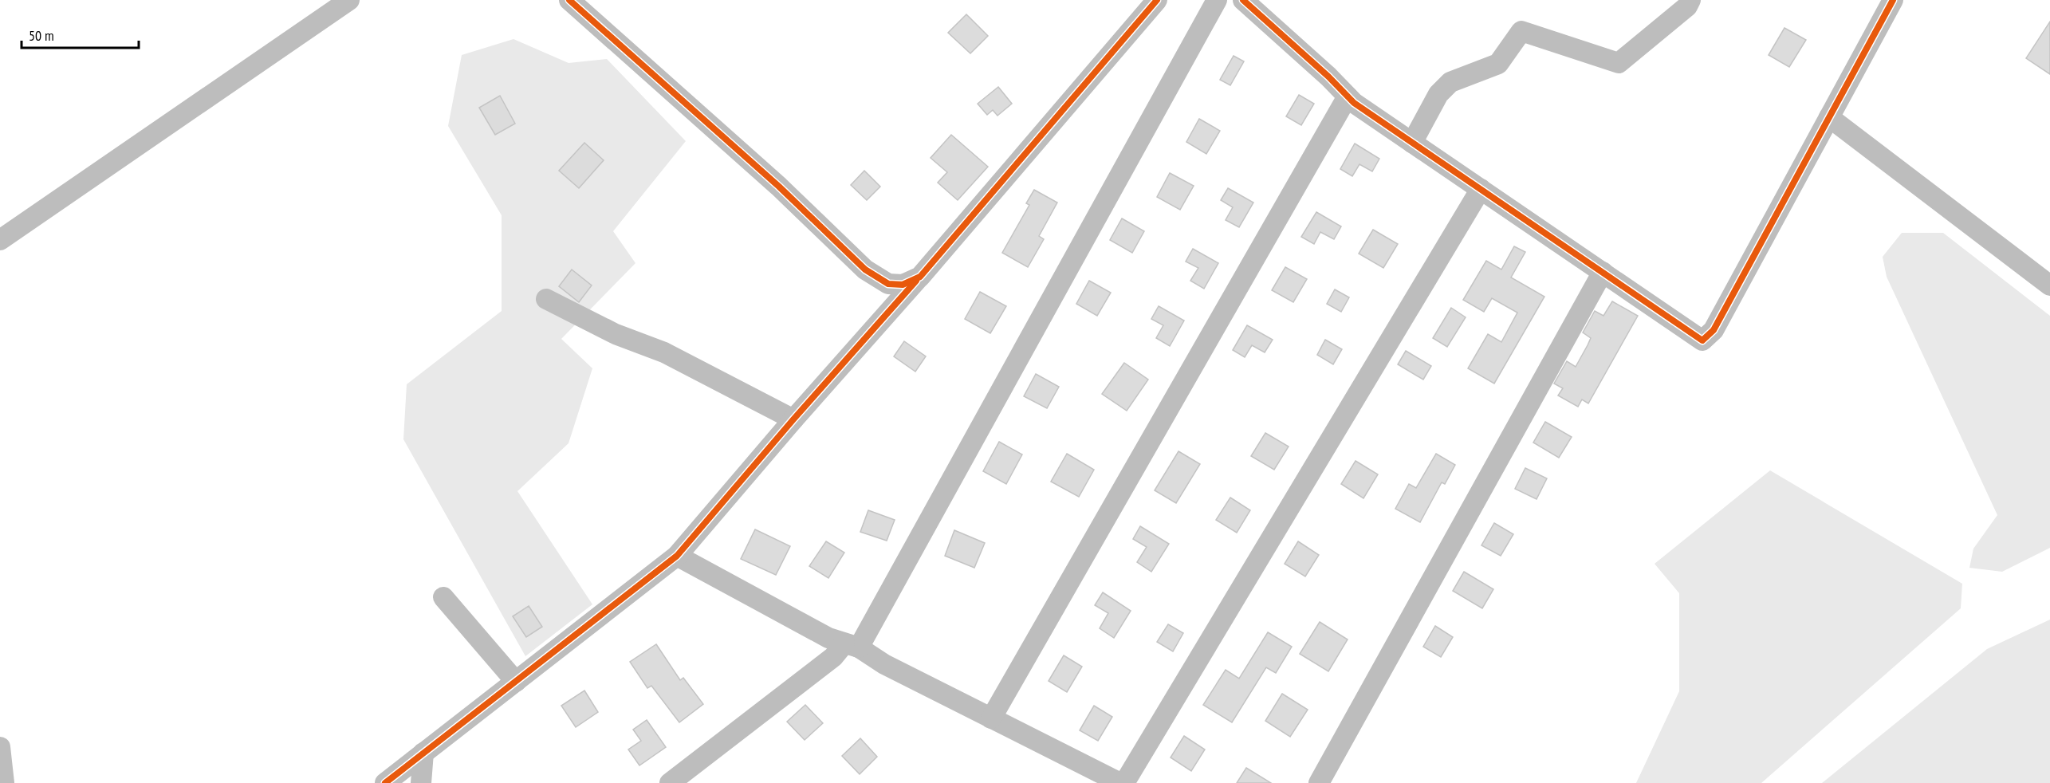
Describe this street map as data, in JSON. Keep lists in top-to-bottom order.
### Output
{
  "scale_bar": "50 m"
}
